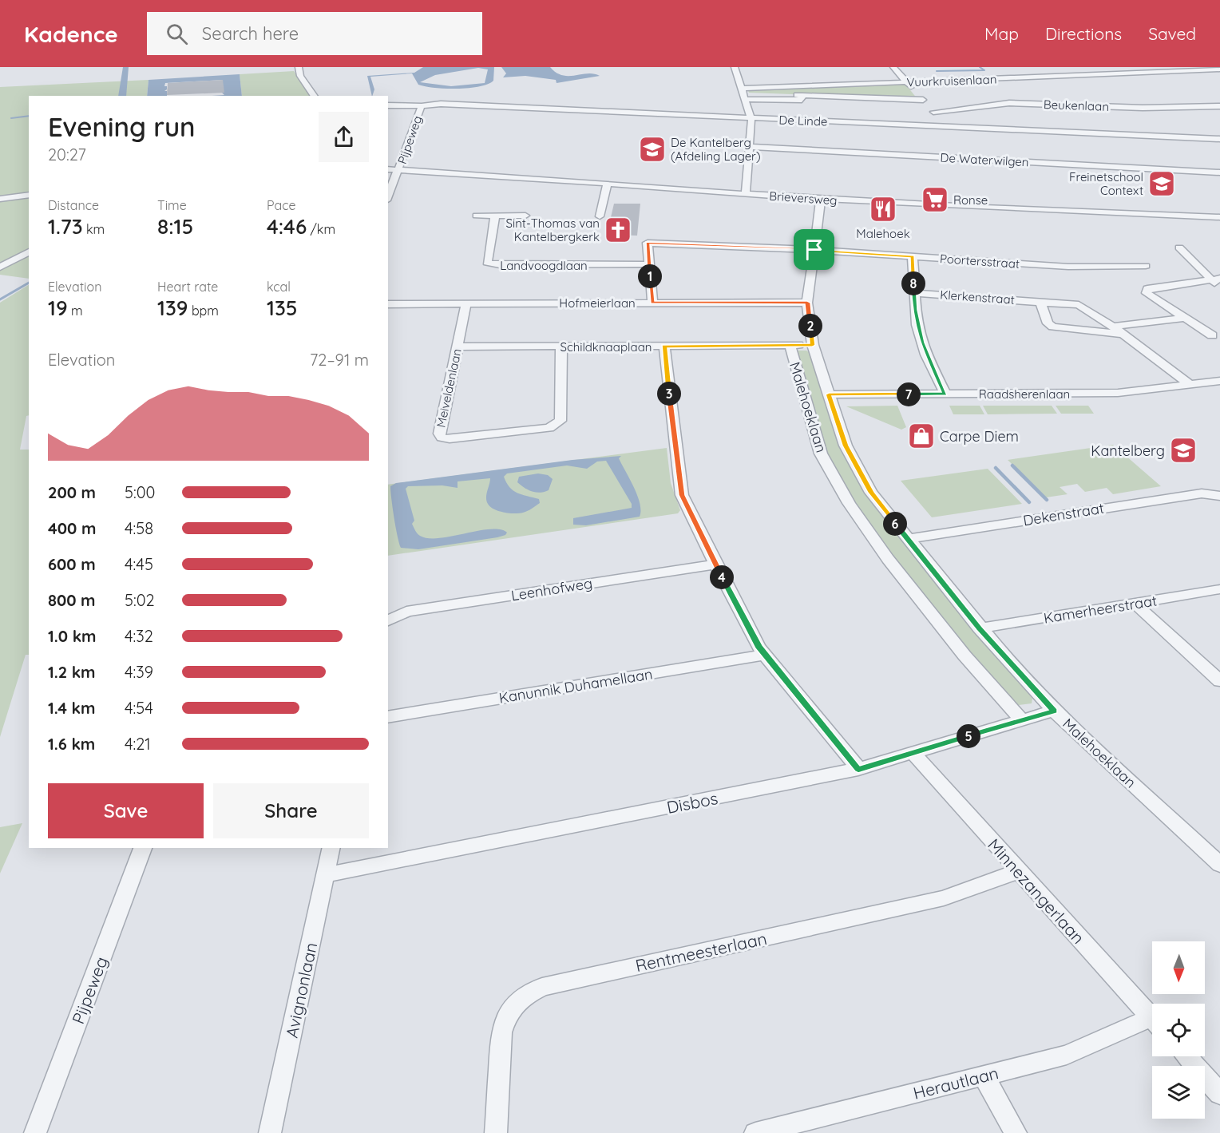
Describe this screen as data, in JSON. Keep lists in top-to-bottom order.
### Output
{
  "streets": {
    "street": [
      "Vuurkruisenlaan",
      "Beukenlaan",
      "De Linde",
      "Pijpeweg",
      "De Waterwilgen",
      "Brieversweg",
      "Poortersstraat",
      "Landvoogdlaan",
      "Klerkenstraat",
      "Hofmeierlaan",
      "Schildknaaplaan",
      "Meiveldenlaan",
      "Raadsherenlaan",
      "Malehoeklaan",
      "Dekenstraat",
      "Leenhofweg",
      "Kamerheerstraat",
      "Kanunnik Duhamellaan",
      "Disbos",
      "Minnezangerlaan",
      "Rentmeesterlaan",
      "Avignonlaan",
      "Herautlaan"
    ]
  },
  "crossings": [
    ["De Linde", "Pijpeweg"],
    ["Pijpeweg", "Brieversweg"],
    ["Brieversweg", "Malehoeklaan"],
    ["Poortersstraat", "Landvoogdlaan"],
    ["Poortersstraat", "Malehoeklaan"],
    ["Klerkenstraat", "Raadsherenlaan"],
    ["Hofmeierlaan", "Meiveldenlaan"],
    ["Hofmeierlaan", "Malehoeklaan"],
    ["Schildknaaplaan", "Meiveldenlaan"],
    ["Schildknaaplaan", "Malehoeklaan"],
    ["Raadsherenlaan", "Malehoeklaan"],
    ["Malehoeklaan", "Dekenstraat"],
    ["Malehoeklaan", "Kamerheerstraat"],
    ["Malehoeklaan", "Disbos"],
    ["Disbos", "Minnezangerlaan"],
    ["Disbos", "Avignonlaan"],
    ["Minnezangerlaan", "Rentmeesterlaan"]
  ],
  "places": {
    "school or university": ["De Kantelberg (Afdeling Lager)", "Freinetschool Context", "Kantelberg"],
    "supermarket": ["Ronse"],
    "restaurant": ["Malehoek"],
    "church": ["Sint-Thomas van Kantelbergkerk"],
    "shop": ["Carpe Diem"]
  },
  "north": "bottom",
  "page": {
    "header": "Kadence",
    "search": "Search here",
    "nav": ["Map", "Directions", "Saved"],
    "heading": ["Evening run", "20:27"],
    "stats": [
      ["Distance", "1.73 km"],
      ["Time", "8:15"],
      ["Pace", "4:46 /km"],
      ["Elevation", "19 m"],
      ["Heart rate", "139 bpm"],
      ["kcal", "135"]
    ],
    "pins": [
      "1",
      "8",
      "2",
      "3",
      "7",
      "6",
      "4",
      "5"
    ],
    "chart": ["Elevation", "72–91 m"],
    "list": [
      {
        "name": "200 m",
        "note": "5:00"
      },
      {
        "name": "400 m",
        "note": "4:58"
      },
      {
        "name": "600 m",
        "note": "4:45"
      },
      {
        "name": "800 m",
        "note": "5:02"
      },
      {
        "name": "1.0 km",
        "note": "4:32"
      },
      {
        "name": "1.2 km",
        "note": "4:39"
      },
      {
        "name": "1.4 km",
        "note": "4:54"
      },
      {
        "name": "1.6 km",
        "note": "4:21"
      }
    ],
    "buttons": ["Save", "Share"]
  }
}
